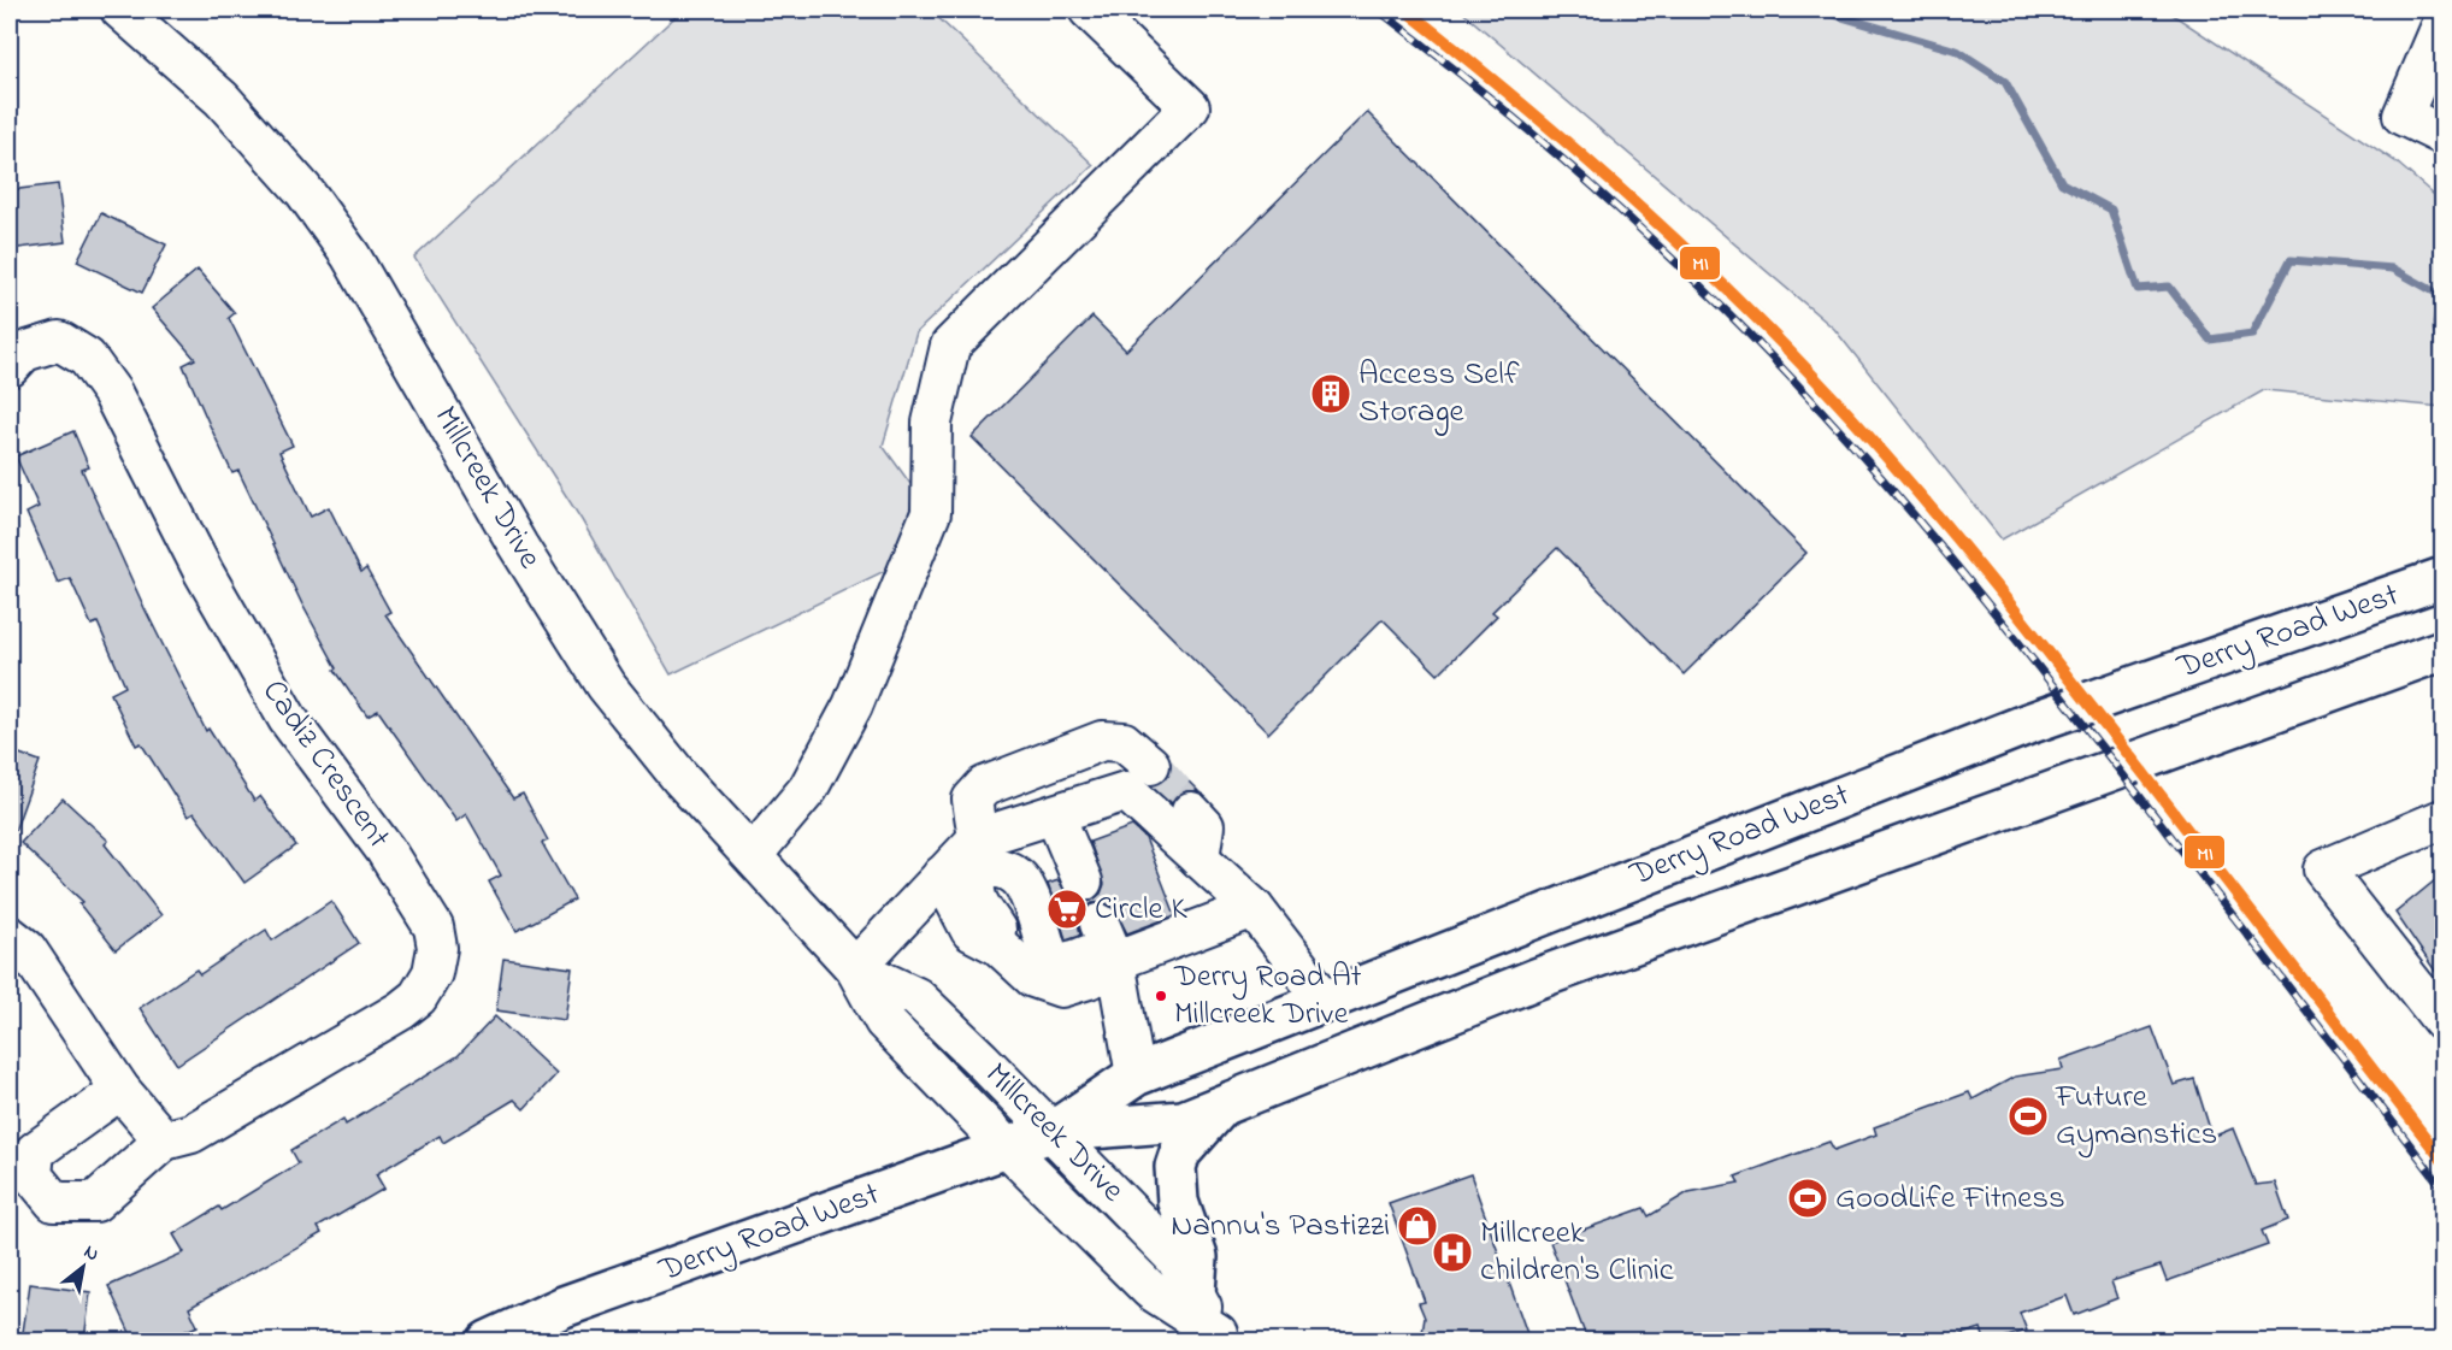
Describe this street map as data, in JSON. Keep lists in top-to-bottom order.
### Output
{
  "streets": {
    "main road": ["Derry Road West"],
    "street": ["Millcreek Drive", "Cadiz Crescent"]
  },
  "crossings": [
    ["Millcreek Drive", "Derry Road West"]
  ],
  "places": {
    "building": ["Access Self Storage"],
    "supermarket": ["Circle K"],
    "other": ["Derry Road At Millcreek Drive"],
    "sports": ["Future Gymanstics", "GoodLife Fitness"],
    "shop": ["Nannu's Pastizzi"],
    "hospital": ["Millcreek children's Clinic"]
  },
  "lines": ["transit line MI"],
  "north": "top right"
}
